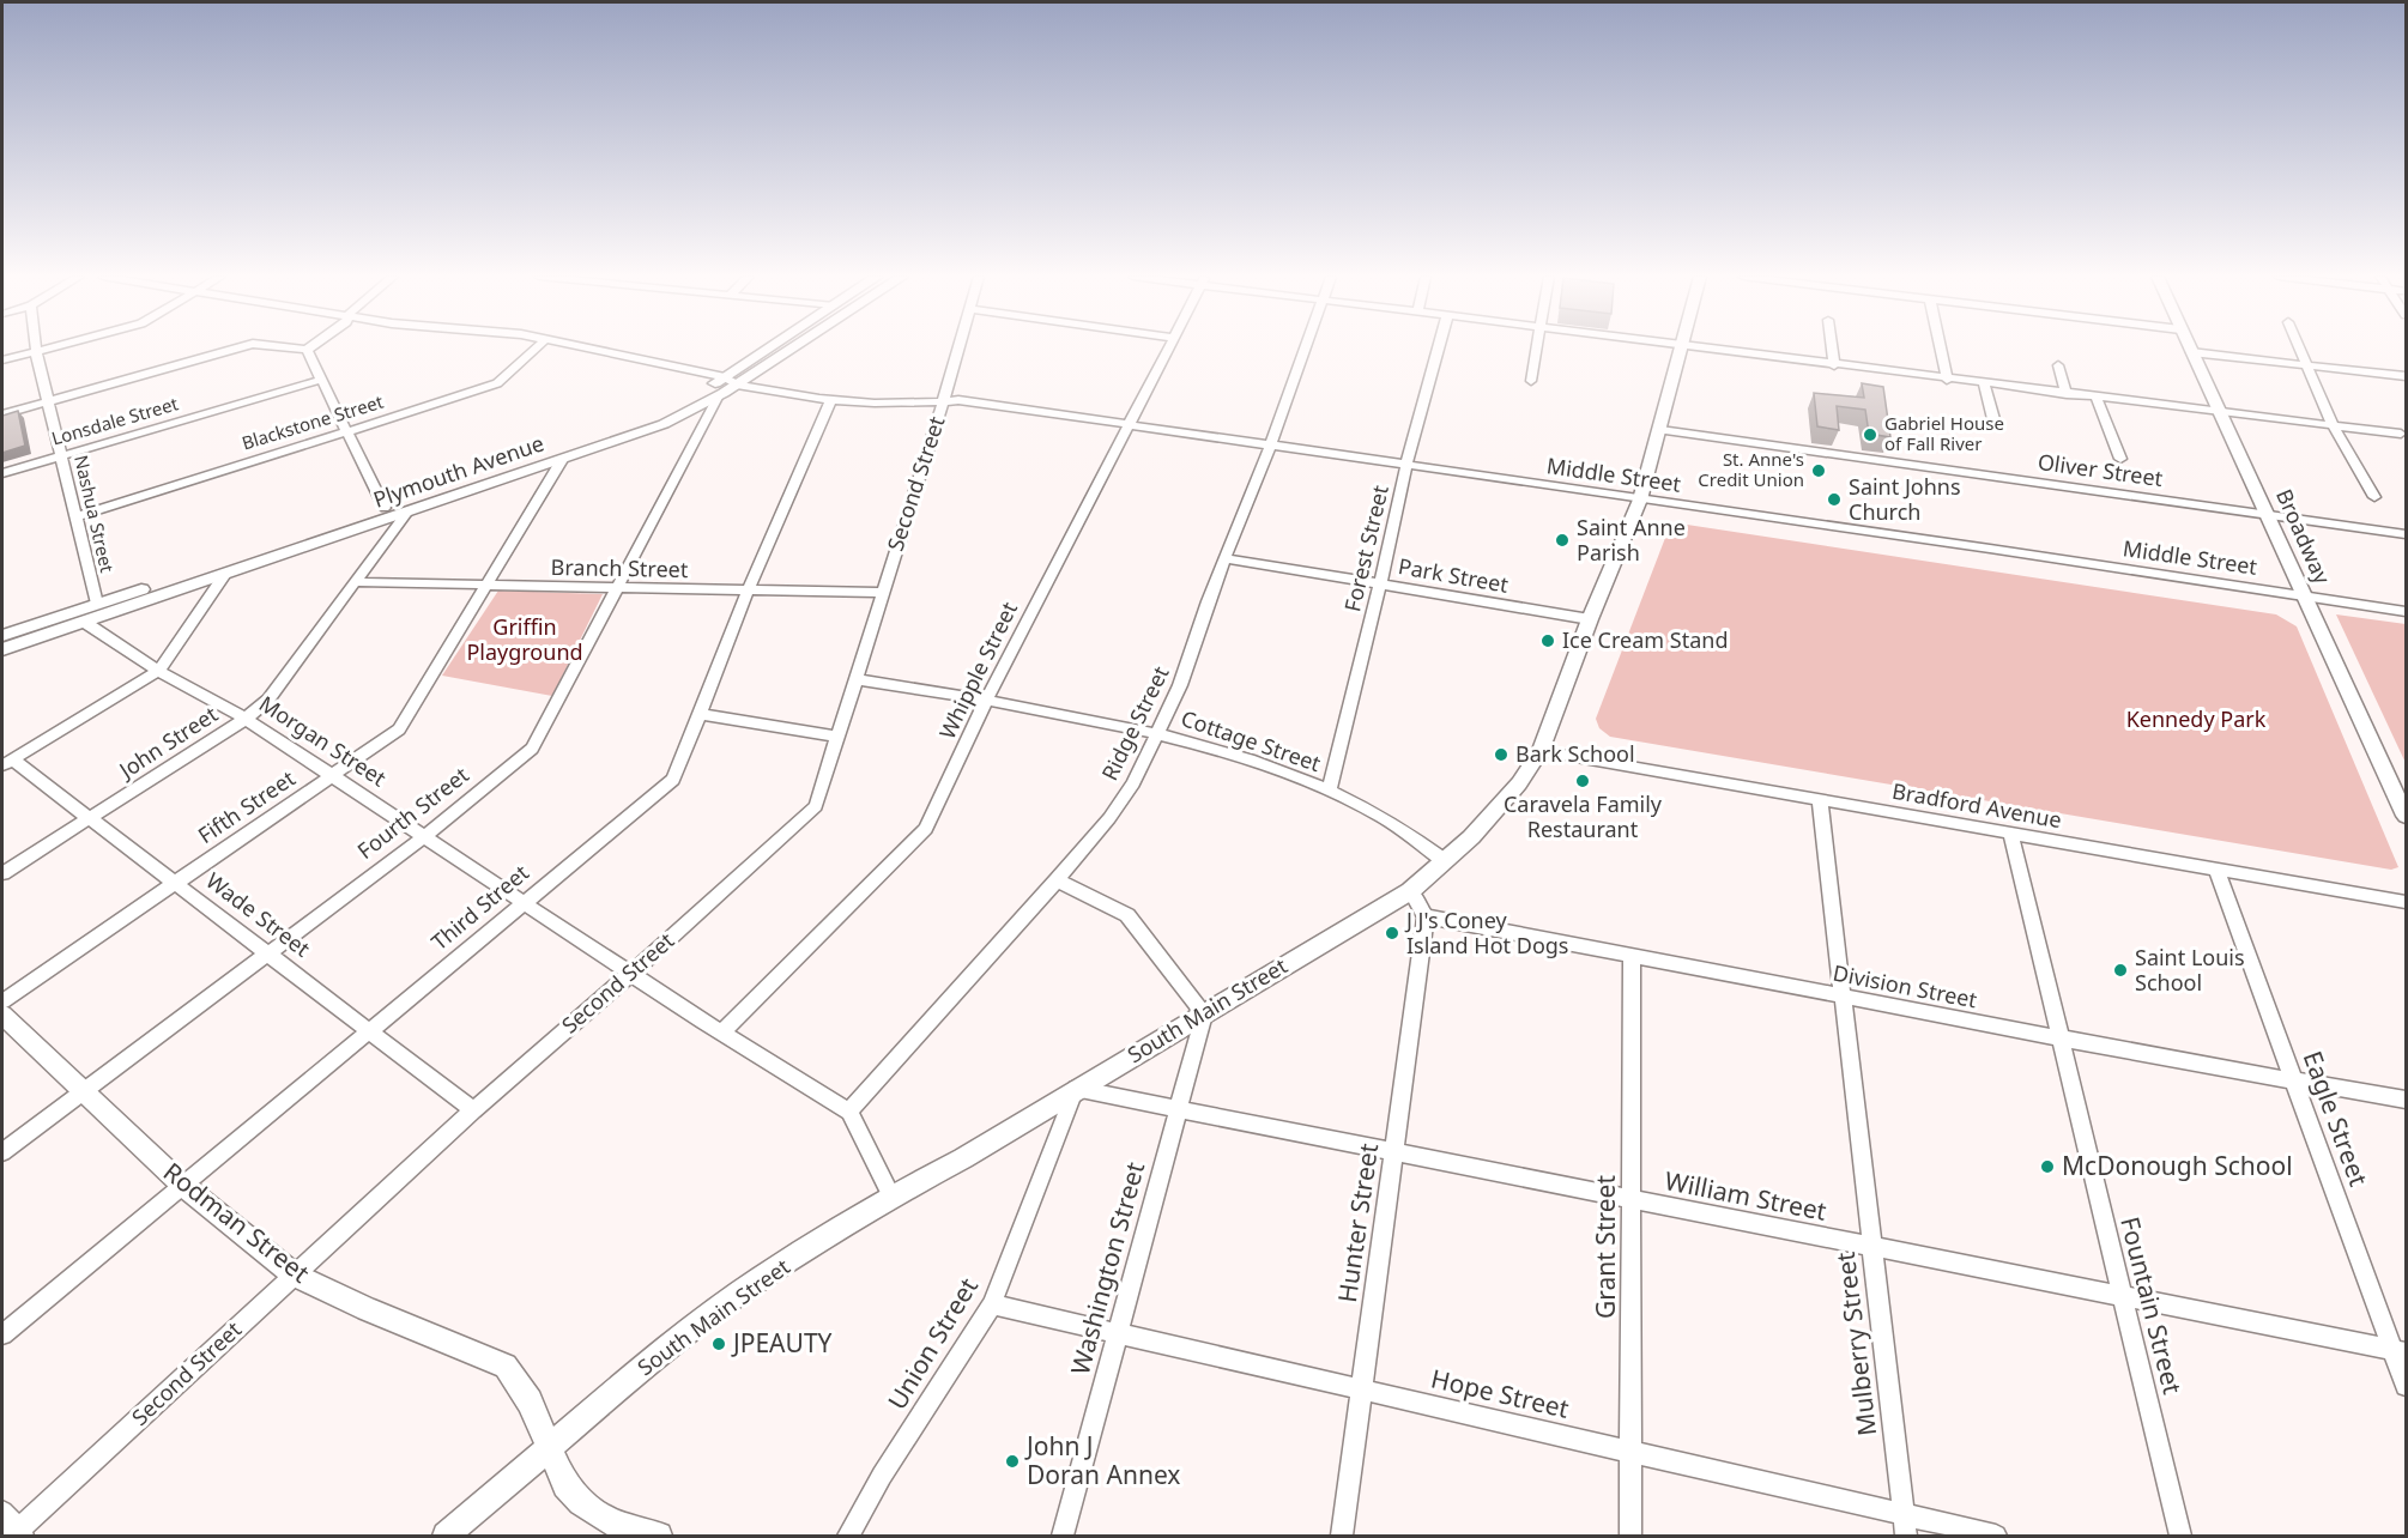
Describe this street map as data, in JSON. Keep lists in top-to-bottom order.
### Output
{
  "streets": {
    "main road": [
      "Plymouth Avenue",
      "Broadway",
      "South Main Street",
      "Rodman Street"
    ],
    "street": [
      "Lonsdale Street",
      "Blackstone Street",
      "Oliver Street",
      "Middle Street",
      "Second Street",
      "Nashua Street",
      "Forest Street",
      "Branch Street",
      "Park Street",
      "Whipple Street",
      "Ridge Street",
      "Morgan Street",
      "Cottage Street",
      "John Street",
      "Bradford Avenue",
      "Fifth Street",
      "Fourth Street",
      "Third Street",
      "Wade Street",
      "Division Street",
      "Eagle Street",
      "William Street",
      "Hunter Street",
      "Grant Street",
      "Washington Street",
      "Fountain Street",
      "Union Street",
      "Mulberry Street",
      "Hope Street"
    ]
  },
  "crossings": [
    ["Lonsdale Street", "Nashua Street"],
    ["Blackstone Street", "Nashua Street"],
    ["Oliver Street", "Broadway"],
    ["Oliver Street", "South Main Street"],
    ["Plymouth Avenue", "Middle Street"],
    ["Plymouth Avenue", "Nashua Street"],
    ["Plymouth Avenue", "Morgan Street"],
    ["Plymouth Avenue", "John Street"],
    ["Plymouth Avenue", "Fifth Street"],
    ["Plymouth Avenue", "Fourth Street"],
    ["Middle Street", "Second Street"],
    ["Middle Street", "Broadway"],
    ["Middle Street", "Forest Street"],
    ["Middle Street", "Whipple Street"],
    ["Middle Street", "Ridge Street"],
    ["Middle Street", "Third Street"],
    ["Middle Street", "South Main Street"],
    ["Second Street", "Branch Street"],
    ["Second Street", "Morgan Street"],
    ["Second Street", "Cottage Street"],
    ["Second Street", "Wade Street"],
    ["Second Street", "Rodman Street"],
    ["Forest Street", "Park Street"],
    ["Forest Street", "Cottage Street"],
    ["Branch Street", "John Street"],
    ["Branch Street", "Fifth Street"],
    ["Branch Street", "Fourth Street"],
    ["Branch Street", "Third Street"],
    ["Park Street", "Ridge Street"],
    ["Park Street", "South Main Street"],
    ["Whipple Street", "Morgan Street"],
    ["Whipple Street", "Cottage Street"],
    ["Ridge Street", "Morgan Street"],
    ["Ridge Street", "Cottage Street"],
    ["Morgan Street", "John Street"],
    ["Morgan Street", "Fifth Street"],
    ["Morgan Street", "Fourth Street"],
    ["Morgan Street", "Third Street"],
    ["Cottage Street", "South Main Street"],
    ["John Street", "Wade Street"],
    ["Bradford Avenue", "South Main Street"],
    ["Bradford Avenue", "Eagle Street"],
    ["Bradford Avenue", "Fountain Street"],
    ["Bradford Avenue", "Mulberry Street"],
    ["Fifth Street", "Wade Street"],
    ["Fourth Street", "Wade Street"],
    ["Fourth Street", "Rodman Street"],
    ["Third Street", "Wade Street"],
    ["Third Street", "Rodman Street"],
    ["Division Street", "Eagle Street"],
    ["Division Street", "Hunter Street"],
    ["Division Street", "Grant Street"],
    ["Division Street", "Fountain Street"],
    ["Division Street", "Mulberry Street"],
    ["South Main Street", "William Street"],
    ["South Main Street", "Rodman Street"],
    ["South Main Street", "Washington Street"],
    ["South Main Street", "Union Street"],
    ["Eagle Street", "William Street"],
    ["William Street", "Hunter Street"],
    ["William Street", "Grant Street"],
    ["William Street", "Washington Street"],
    ["William Street", "Fountain Street"],
    ["William Street", "Union Street"],
    ["William Street", "Mulberry Street"],
    ["Hunter Street", "Hope Street"],
    ["Grant Street", "Hope Street"],
    ["Washington Street", "Hope Street"],
    ["Union Street", "Hope Street"],
    ["Mulberry Street", "Hope Street"]
  ],
  "parks": ["Griffin Playground", "Kennedy Park"],
  "places": [
    "Gabriel House of Fall River",
    "St. Anne's Credit Union",
    "Saint Johns Church",
    "Saint Anne Parish",
    "Ice Cream Stand",
    "Bark School",
    "Caravela Family Restaurant",
    "J J's Coney Island Hot Dogs",
    "Saint Louis School",
    "McDonough School",
    "JPEAUTY",
    "John J Doran Annex"
  ]
}
